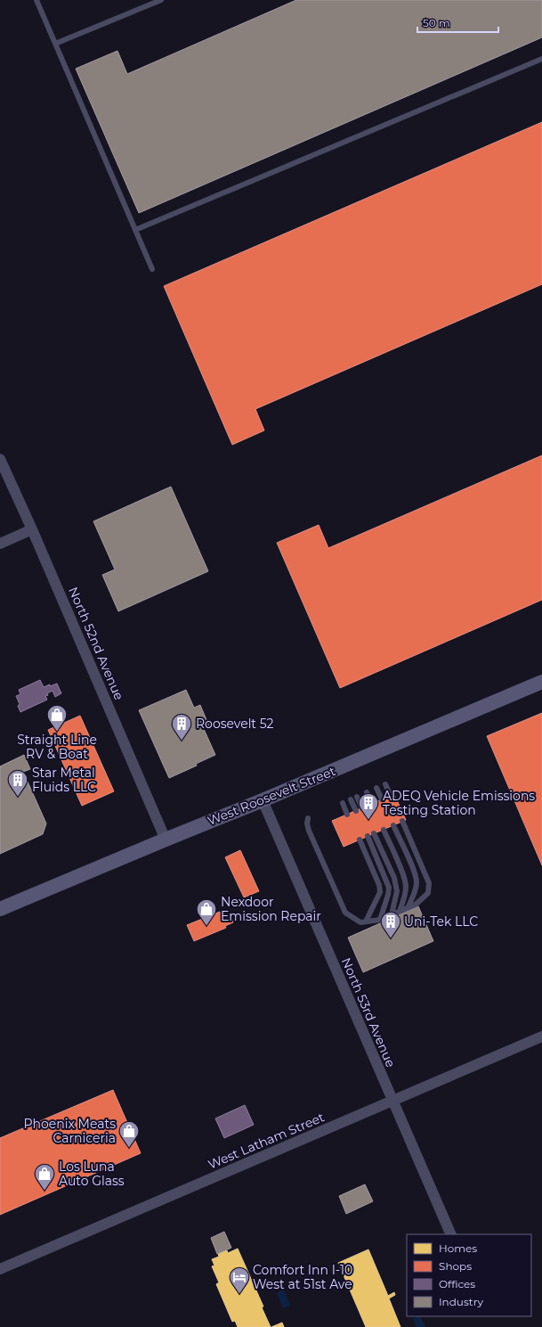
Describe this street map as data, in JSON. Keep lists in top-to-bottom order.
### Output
{
  "streets": {
    "street": [
      "North 52nd Avenue",
      "West Roosevelt Street",
      "North 53rd Avenue",
      "West Latham Street"
    ]
  },
  "crossings": [
    ["North 52nd Avenue", "West Roosevelt Street"],
    ["West Roosevelt Street", "North 53rd Avenue"],
    ["North 53rd Avenue", "West Latham Street"]
  ],
  "places": {
    "shop": [
      "Straight Line RV & Boat",
      "Nexdoor Emission Repair",
      "Phoenix Meats Carniceria",
      "Los Luna Auto Glass"
    ],
    "building": [
      "Roosevelt 52",
      "Star Metal Fluids LLC",
      "ADEQ Vehicle Emissions Testing Station",
      "Uni-Tek LLC"
    ],
    "hotel": ["Comfort Inn I-10 West at 51st Ave"]
  },
  "legend": [
    "Homes",
    "Shops",
    "Offices",
    "Industry"
  ],
  "scale_bar": "50 m"
}
